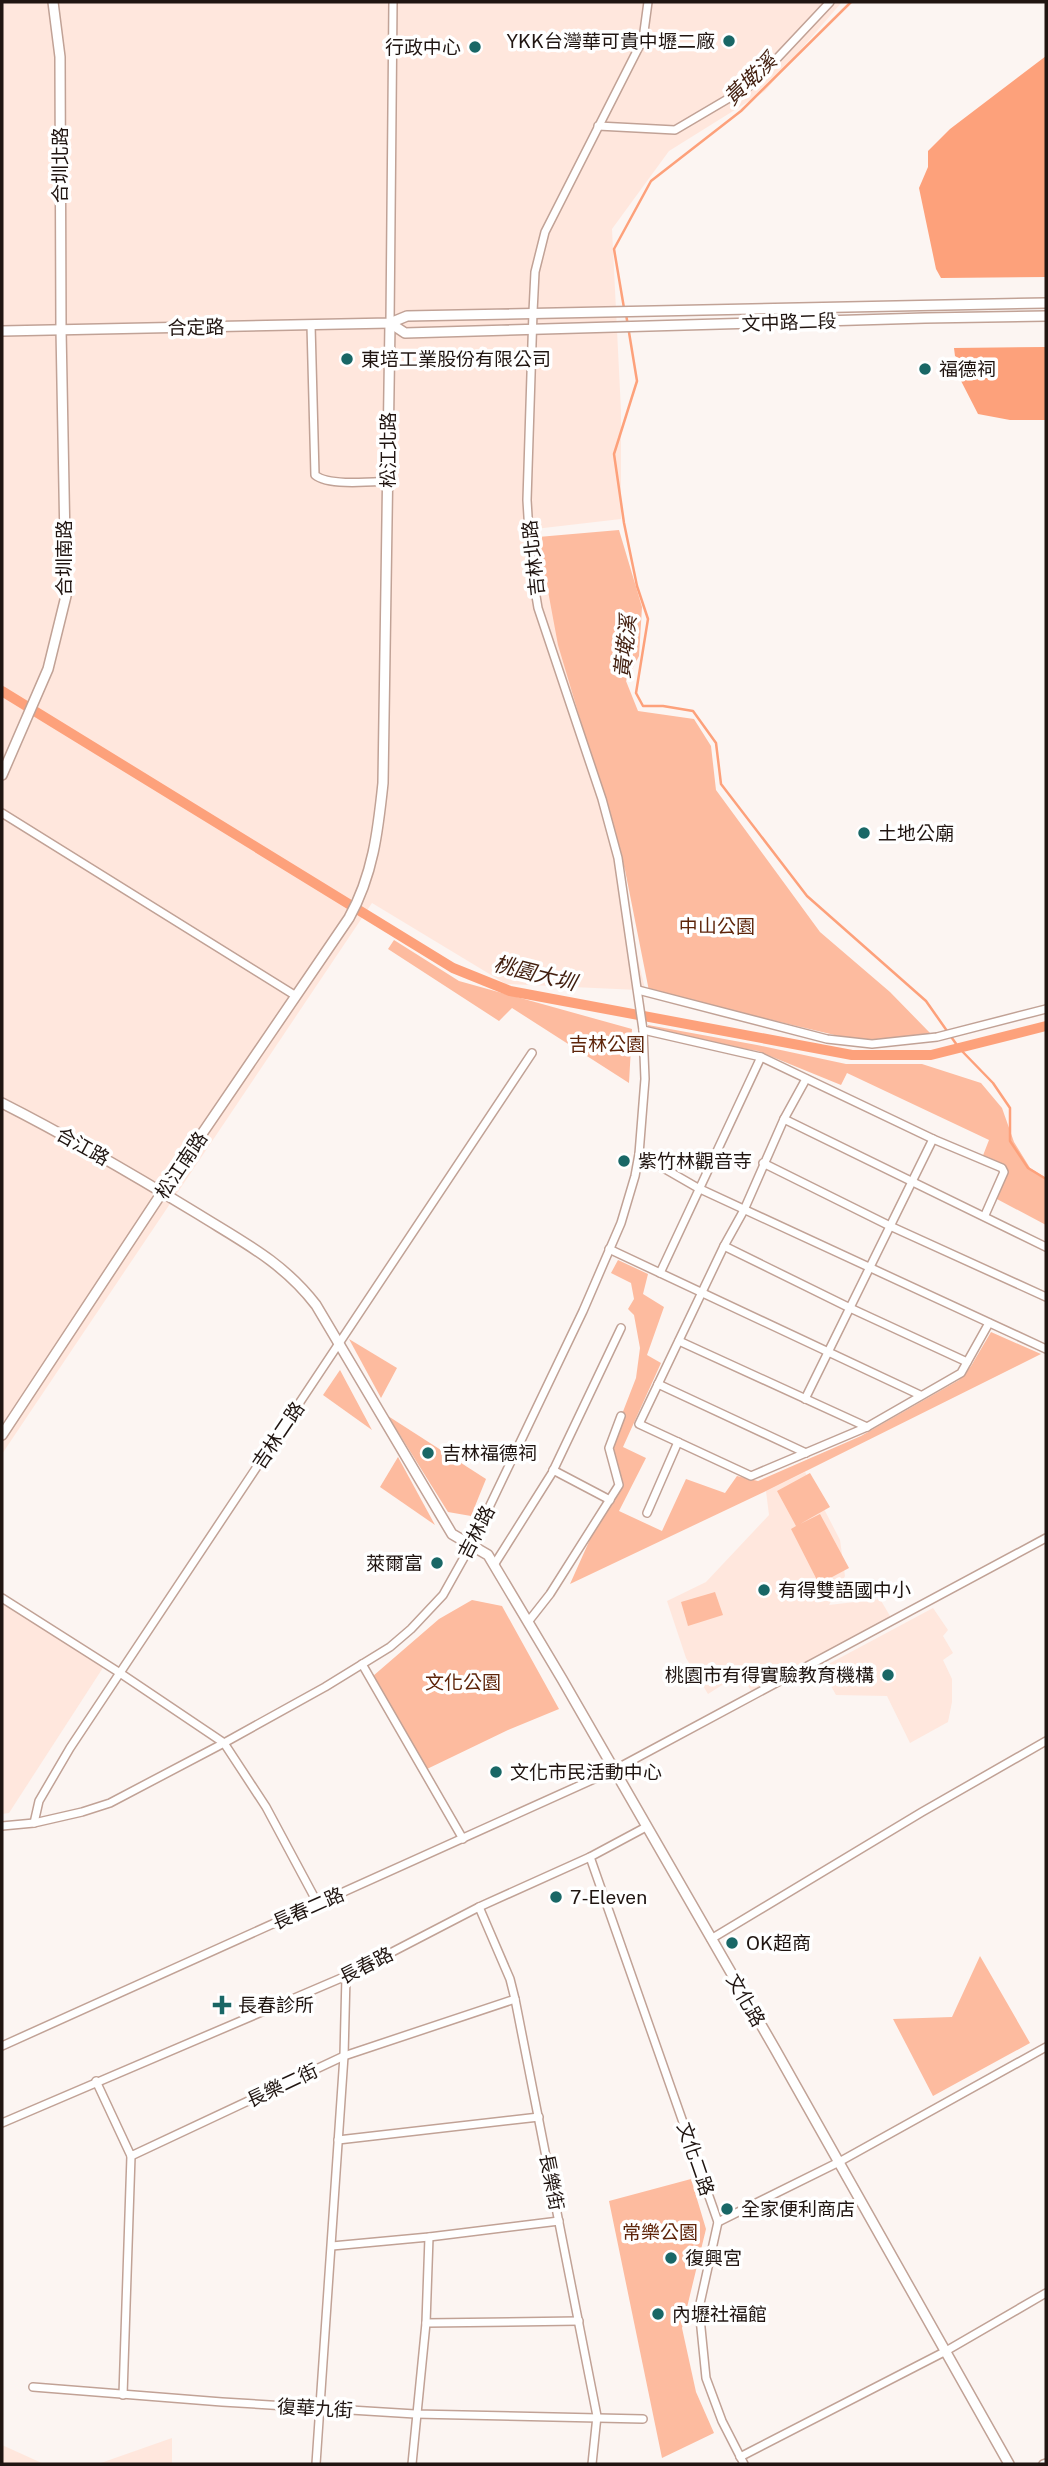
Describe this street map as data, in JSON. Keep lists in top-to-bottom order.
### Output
{
  "streets": {
    "street": [
      "合圳北路",
      "文中路二段",
      "合定路",
      "松江北路",
      "合圳南路",
      "吉林北路",
      "合江路",
      "松江南路",
      "吉林二路",
      "吉林路",
      "長春二路",
      "長春路",
      "文化路",
      "長樂二街",
      "文化二路",
      "長樂街",
      "復華九街"
    ]
  },
  "crossings": [
    ["合圳北路", "合定路"],
    ["合圳北路", "合圳南路"],
    ["文中路二段", "合定路"],
    ["文中路二段", "吉林北路"],
    ["合定路", "松江北路"],
    ["合定路", "合圳南路"],
    ["合定路", "吉林北路"],
    ["松江北路", "松江南路"],
    ["吉林北路", "吉林路"],
    ["合江路", "松江南路"],
    ["合江路", "吉林二路"],
    ["合江路", "文化路"],
    ["吉林二路", "吉林路"],
    ["吉林二路", "文化路"],
    ["吉林路", "文化路"],
    ["長春二路", "文化路"],
    ["長春路", "文化路"],
    ["長春路", "文化二路"],
    ["長春路", "長樂街"],
    ["長樂二街", "長樂街"],
    ["長樂街", "復華九街"]
  ],
  "water": ["黃墘溪", "桃園大圳"],
  "parks": [
    "中山公園",
    "吉林公園",
    "文化公園",
    "常樂公園"
  ],
  "places": {
    "other": [
      "YKK台灣華可貴中壢二廠",
      "行政中心",
      "東培工業股份有限公司",
      "福德祠",
      "土地公廟",
      "紫竹林觀音寺",
      "吉林福德祠",
      "萊爾富",
      "有得雙語國中小",
      "桃園市有得實驗教育機構",
      "文化市民活動中心",
      "7-Eleven",
      "OK超商",
      "全家便利商店",
      "復興宮",
      "內壢社福館"
    ],
    "health": ["長春診所"]
  }
}
